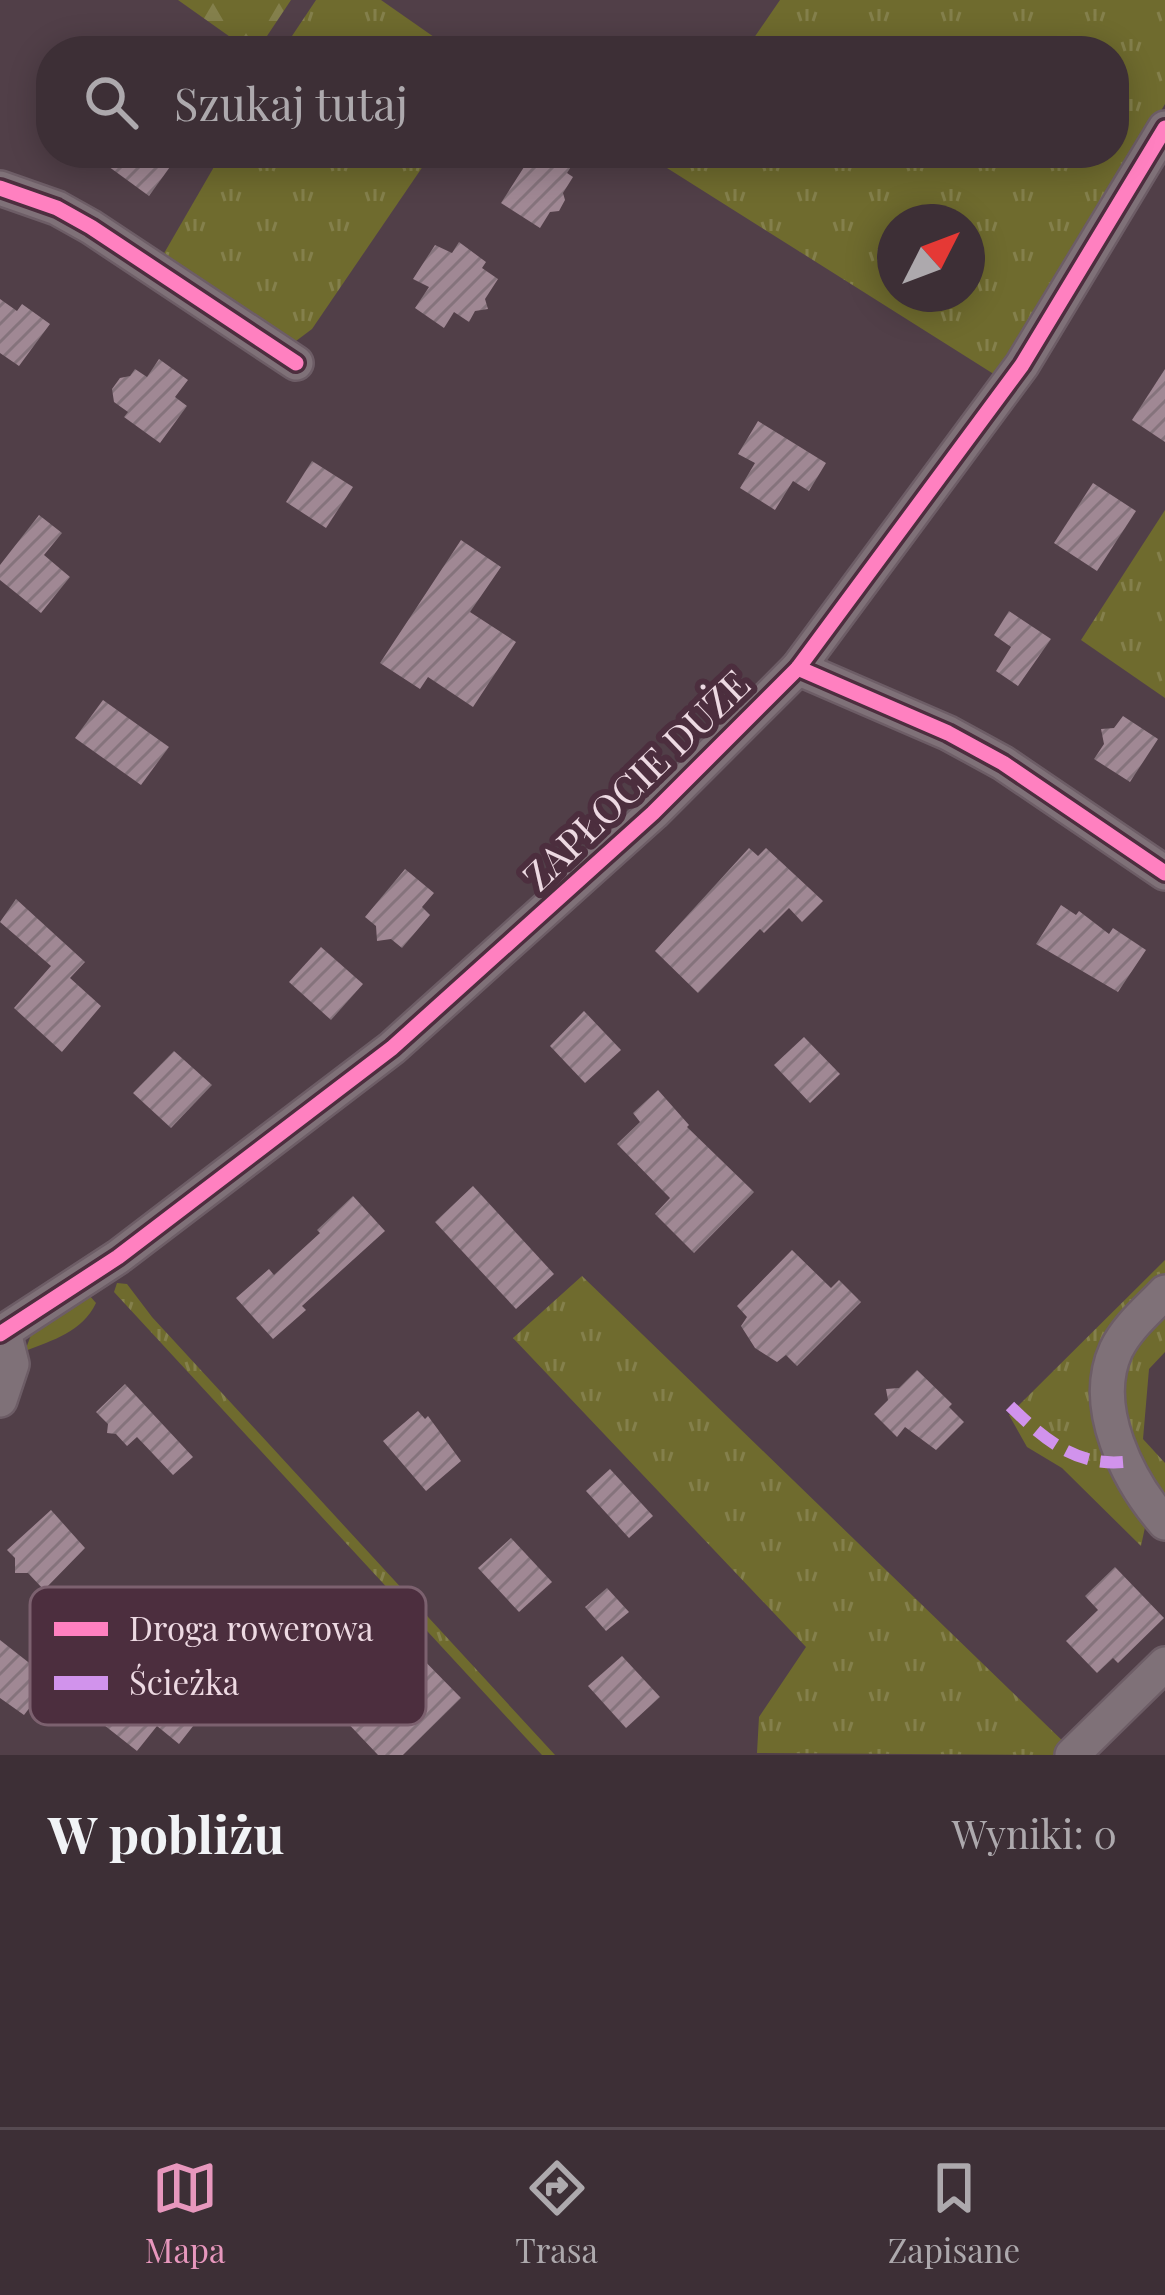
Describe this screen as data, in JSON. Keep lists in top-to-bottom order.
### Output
{
  "streets": {
    "street": ["ZAPŁOCIE DUŻE"]
  },
  "legend": ["Droga rowerowa", "Ścieżka"],
  "north": "top right",
  "page": {
    "search": "Szukaj tutaj",
    "heading": ["W pobliżu", "Wyniki: 0"],
    "nav": ["Mapa", "Trasa", "Zapisane"]
  }
}
